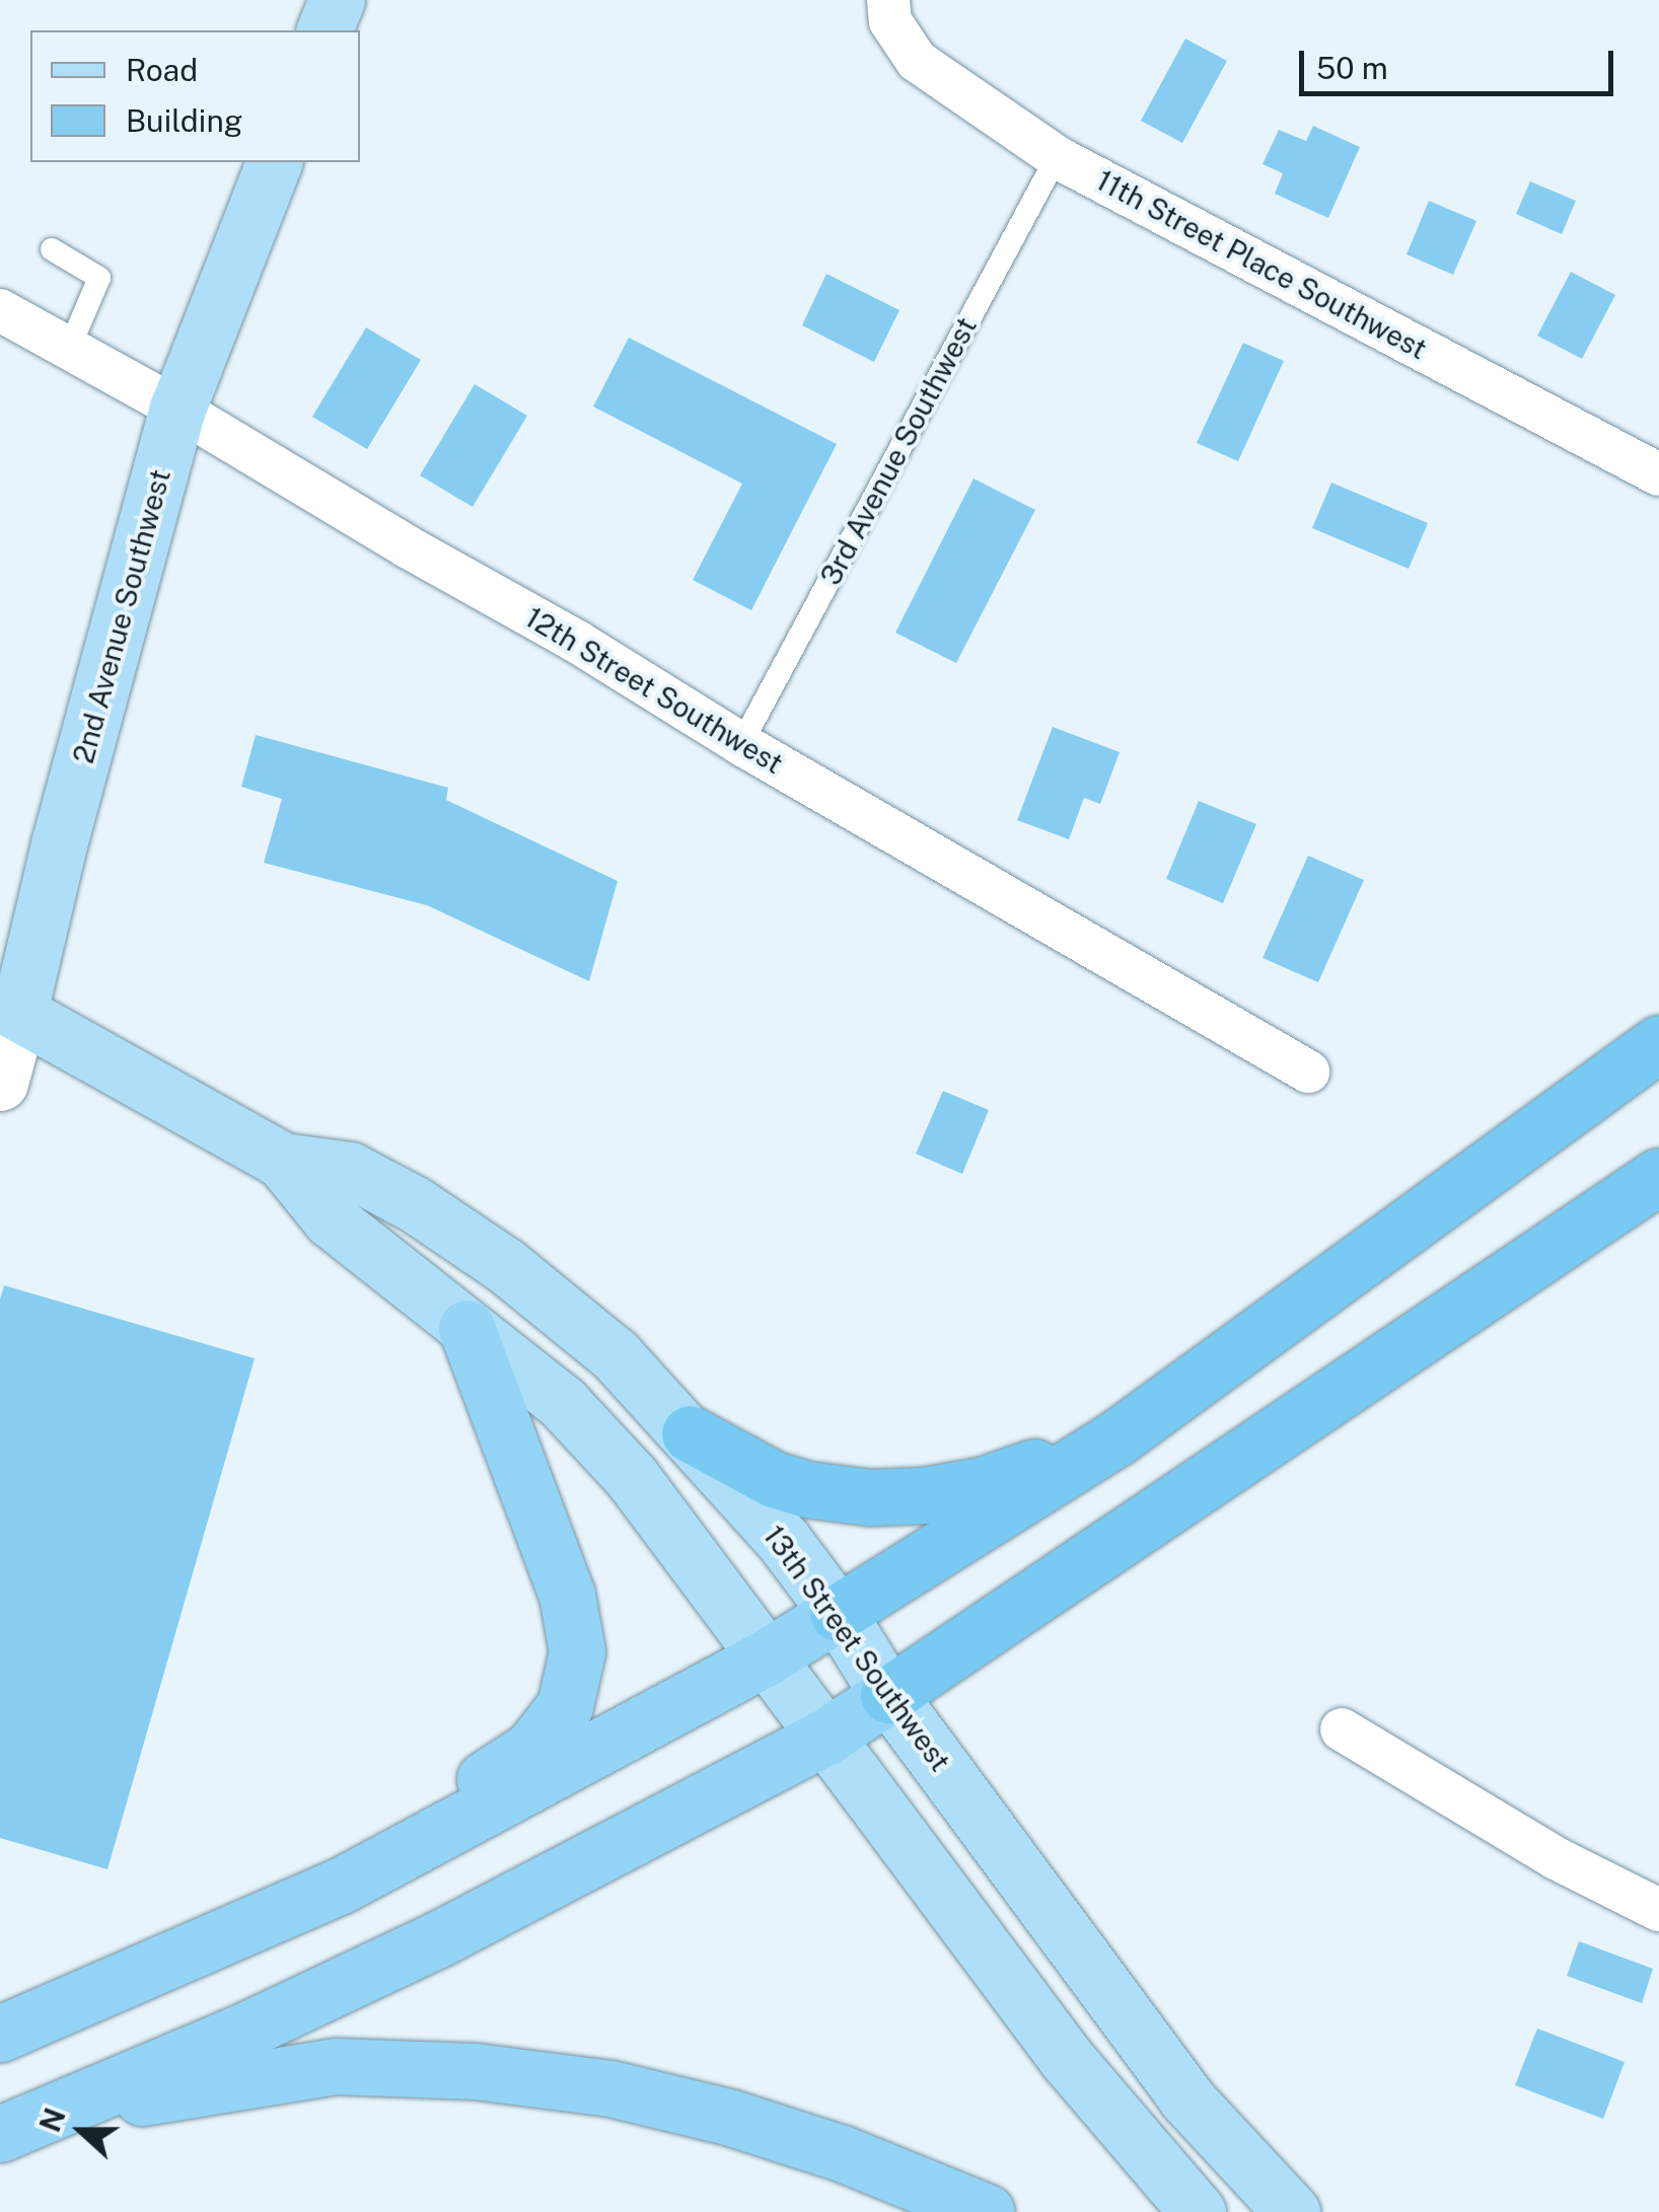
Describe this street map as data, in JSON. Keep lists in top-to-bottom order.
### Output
{
  "streets": {
    "main road": ["2nd Avenue Southwest", "13th Street Southwest"],
    "street": ["11th Street Place Southwest", "12th Street Southwest"],
    "lane": ["3rd Avenue Southwest"]
  },
  "crossings": [
    ["11th Street Place Southwest", "3rd Avenue Southwest"],
    ["3rd Avenue Southwest", "12th Street Southwest"],
    ["2nd Avenue Southwest", "12th Street Southwest"],
    ["2nd Avenue Southwest", "13th Street Southwest"]
  ],
  "legend": ["Road", "Building"],
  "scale_bar": "50 m",
  "north": "left"
}
